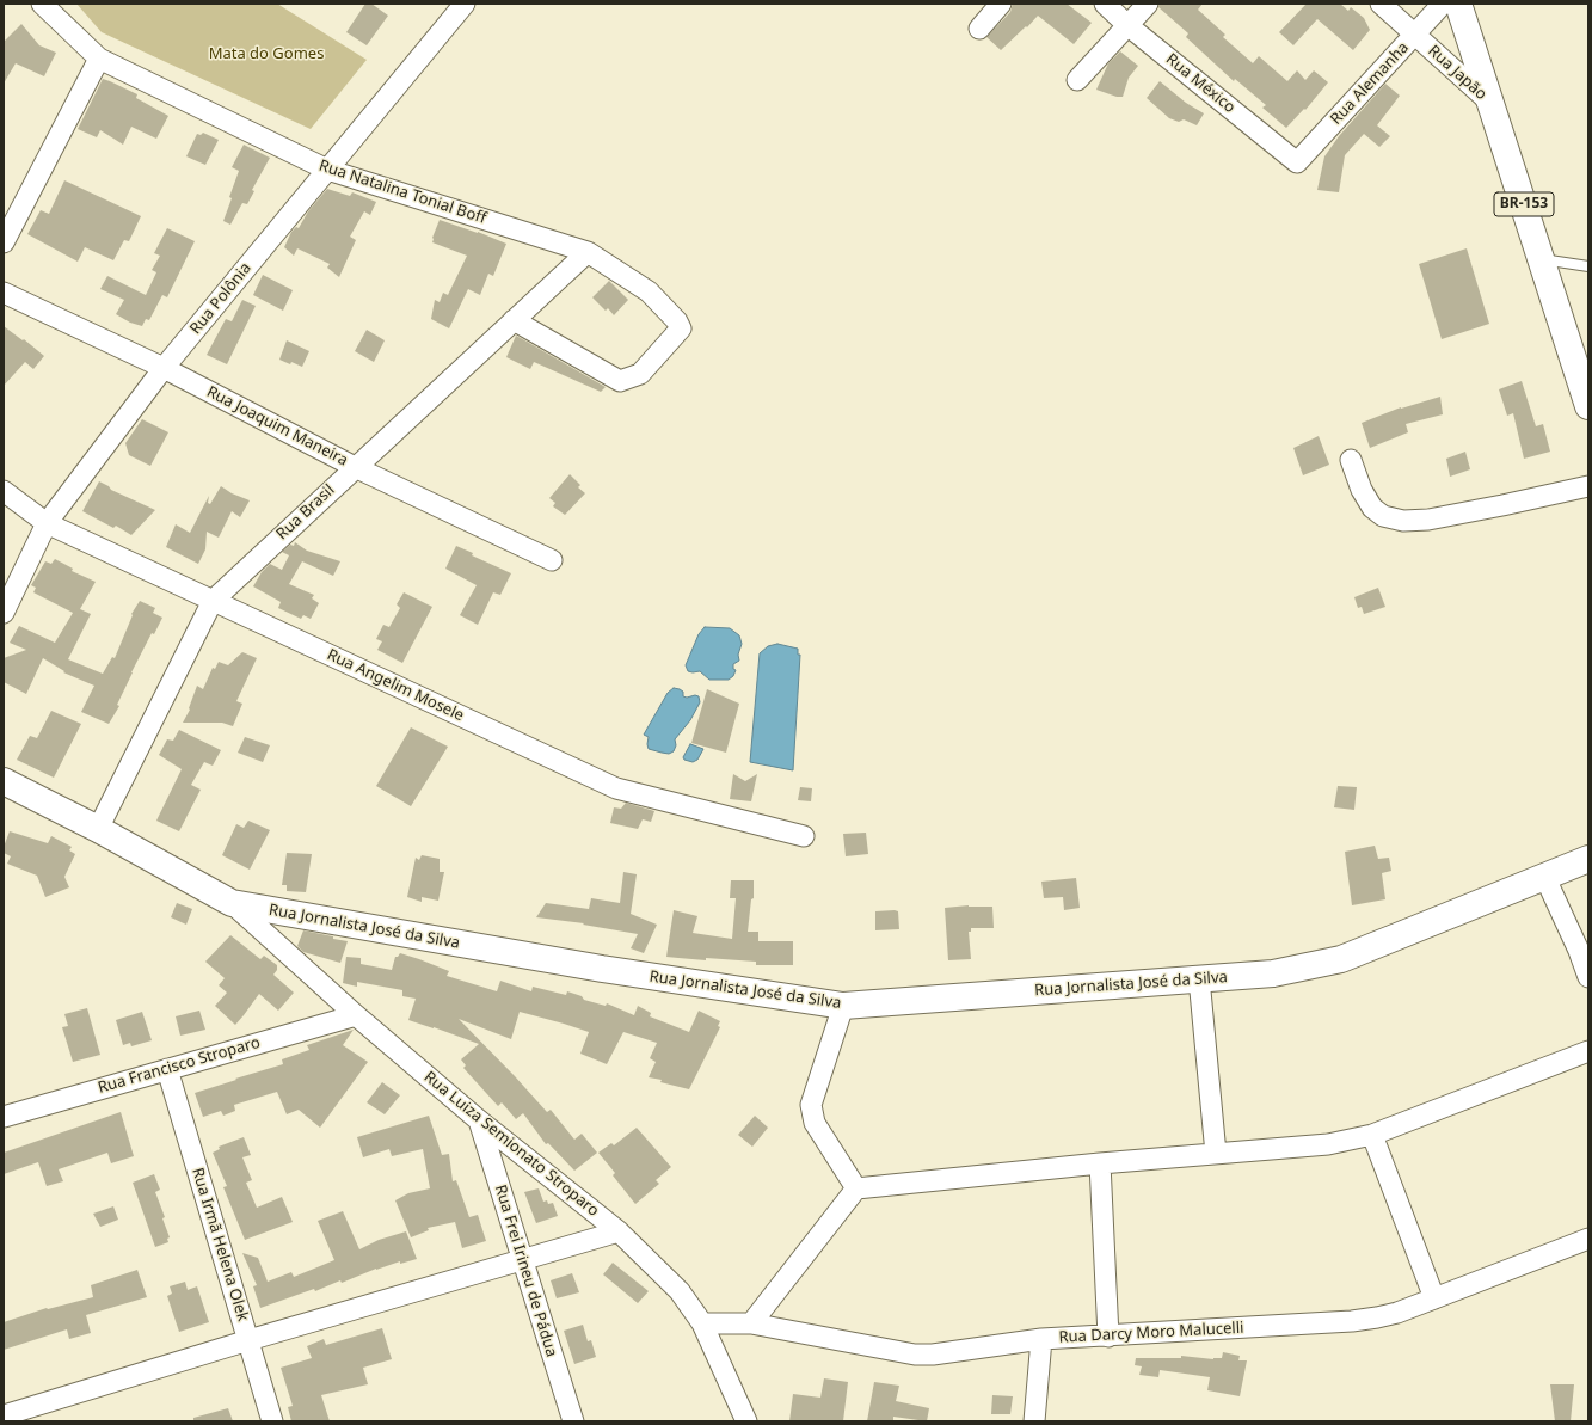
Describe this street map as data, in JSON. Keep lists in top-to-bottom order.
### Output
{
  "streets": {
    "main road": ["BR-153", "Rua Jornalista José da Silva"],
    "street": [
      "Rua Japão",
      "Rua México",
      "Rua Alemanha",
      "Rua Natalina Tonial Boff",
      "Rua Polônia",
      "Rua Joaquim Maneira",
      "Rua Brasil",
      "Rua Angelim Mosele",
      "Rua Francisco Stroparo",
      "Rua Luiza Semionato Stroparo",
      "Rua Irmã Helena Olek",
      "Rua Frei Irineu de Pádua",
      "Rua Darcy Moro Malucelli"
    ]
  },
  "crossings": [
    ["Rua Japão", "Rua Alemanha"],
    ["Rua Japão", "BR-153"],
    ["Rua México", "Rua Alemanha"],
    ["Rua Natalina Tonial Boff", "Rua Polônia"],
    ["Rua Natalina Tonial Boff", "Rua Brasil"],
    ["Rua Polônia", "Rua Joaquim Maneira"],
    ["Rua Polônia", "Rua Angelim Mosele"],
    ["Rua Joaquim Maneira", "Rua Brasil"],
    ["Rua Brasil", "Rua Angelim Mosele"],
    ["Rua Brasil", "Rua Jornalista José da Silva"],
    ["Rua Jornalista José da Silva", "Rua Luiza Semionato Stroparo"],
    ["Rua Francisco Stroparo", "Rua Luiza Semionato Stroparo"],
    ["Rua Francisco Stroparo", "Rua Irmã Helena Olek"],
    ["Rua Luiza Semionato Stroparo", "Rua Frei Irineu de Pádua"],
    ["Rua Luiza Semionato Stroparo", "Rua Darcy Moro Malucelli"]
  ],
  "parks": ["Mata do Gomes"]
}
